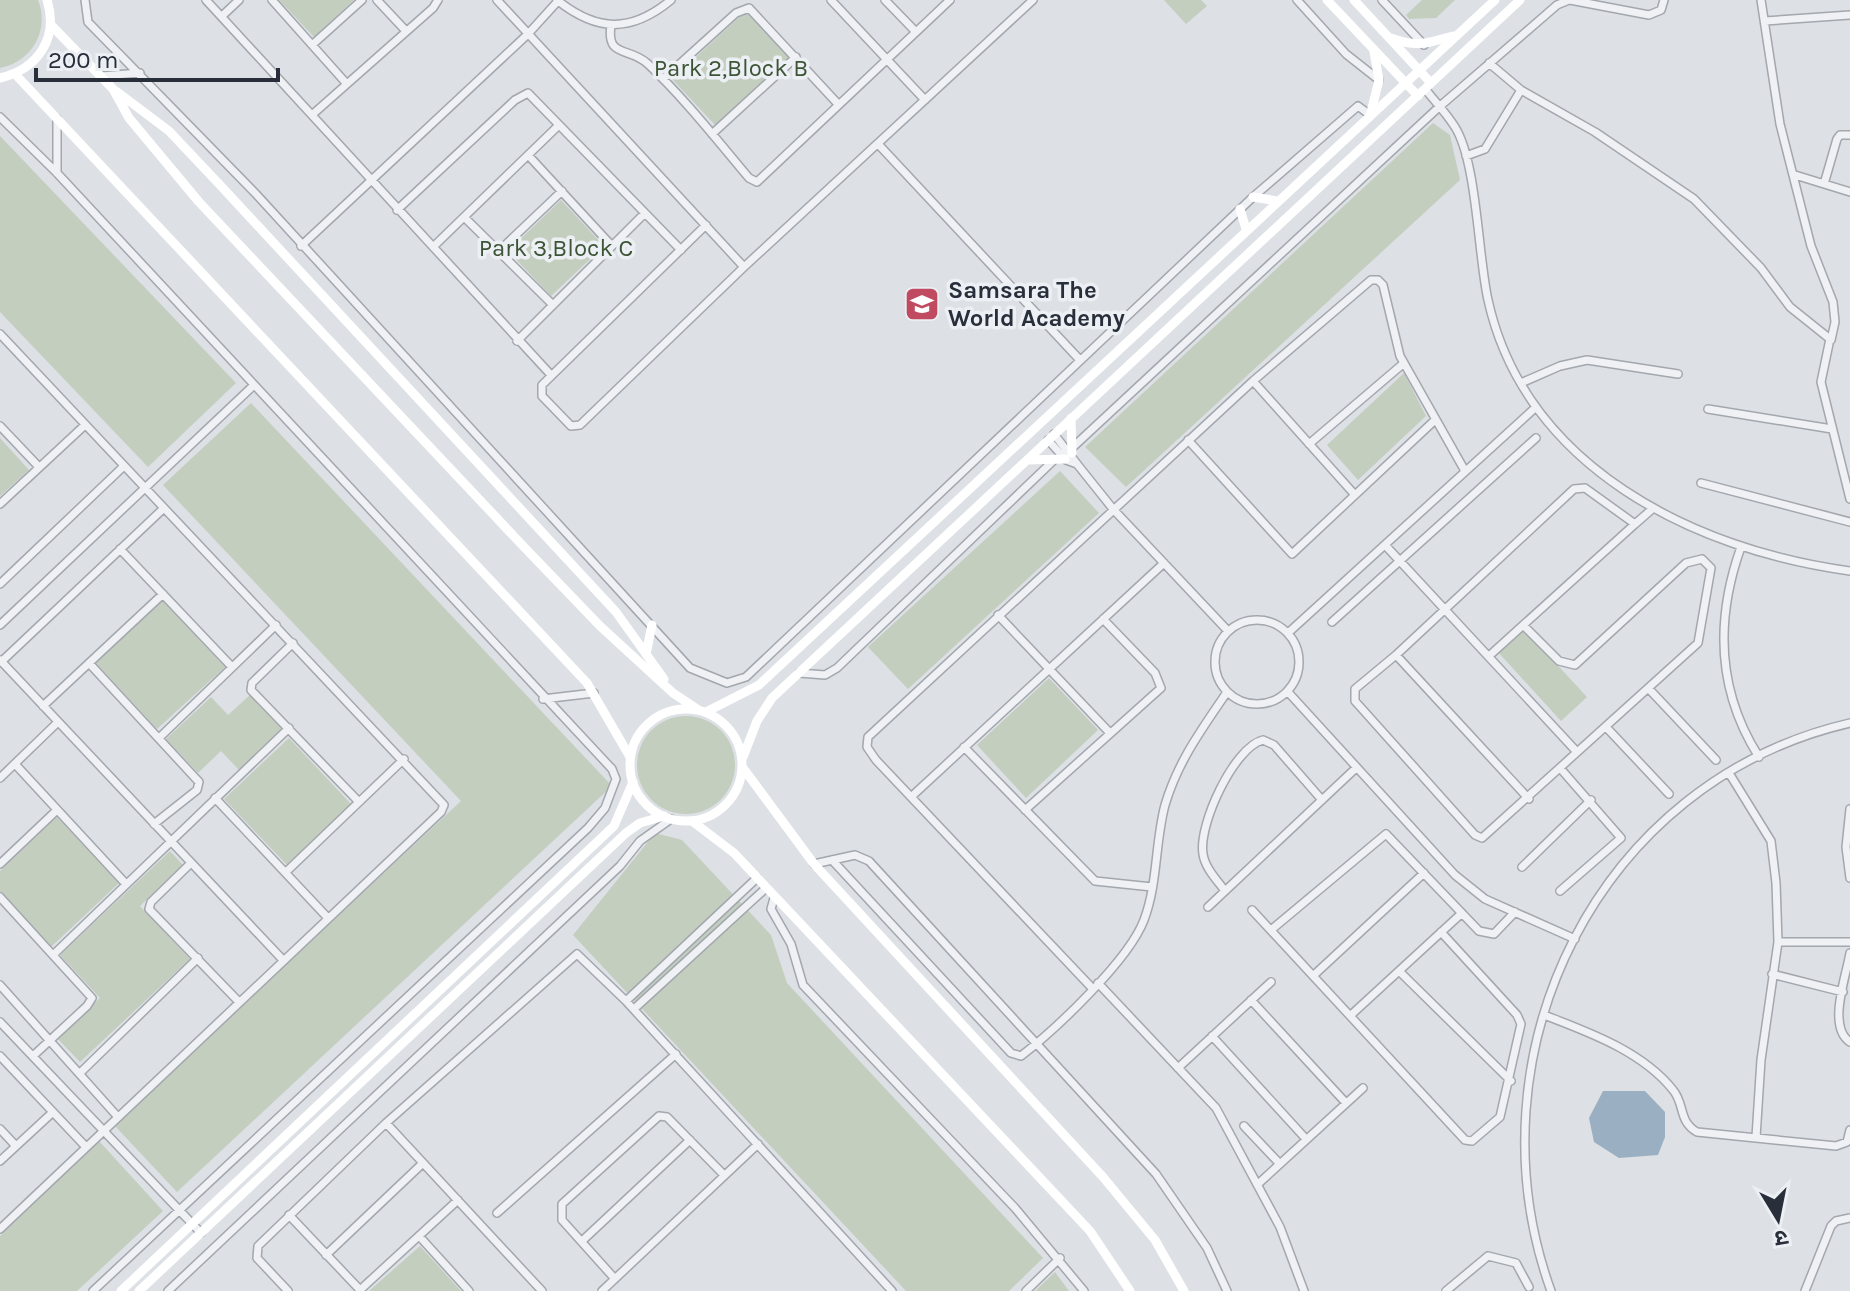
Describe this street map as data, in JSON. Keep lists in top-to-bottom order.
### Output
{
  "parks": ["Park 2,Block B", "Park 3,Block C"],
  "places": {
    "school or university": ["Samsara The World Academy"]
  },
  "scale_bar": "200 m",
  "north": "bottom"
}
